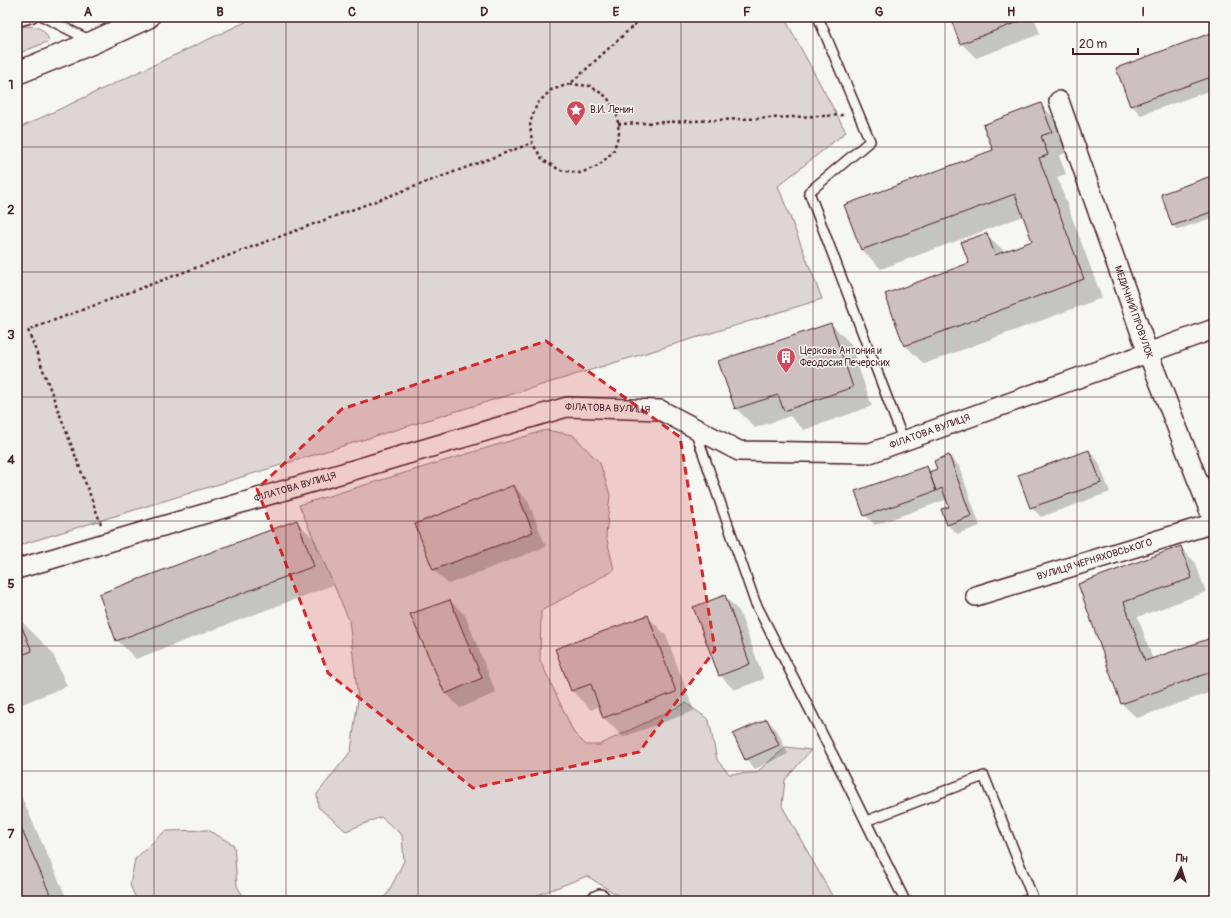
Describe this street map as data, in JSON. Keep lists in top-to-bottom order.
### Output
{
  "streets": {
    "street": ["МЕДИЧНИЙ ПРОВУЛОК", "ФІЛАТОВА ВУЛИЦЯ", "ВУЛИЦЯ ЧЕРНЯХОВСЬКОГО"]
  },
  "crossings": [
    ["МЕДИЧНИЙ ПРОВУЛОК", "ФІЛАТОВА ВУЛИЦЯ"],
    ["МЕДИЧНИЙ ПРОВУЛОК", "ВУЛИЦЯ ЧЕРНЯХОВСЬКОГО"]
  ],
  "places": {
    "place": ["В.И. Ленин"],
    "building": ["Церковь Антония и Феодосия Печерских"]
  },
  "scale_bar": "20 m",
  "north": "top",
  "grid": {
    "columns": [
      "A",
      "B",
      "C",
      "D",
      "E",
      "F",
      "G",
      "H",
      "I"
    ],
    "rows": [
      "1",
      "2",
      "3",
      "4",
      "5",
      "6",
      "7"
    ]
  }
}
